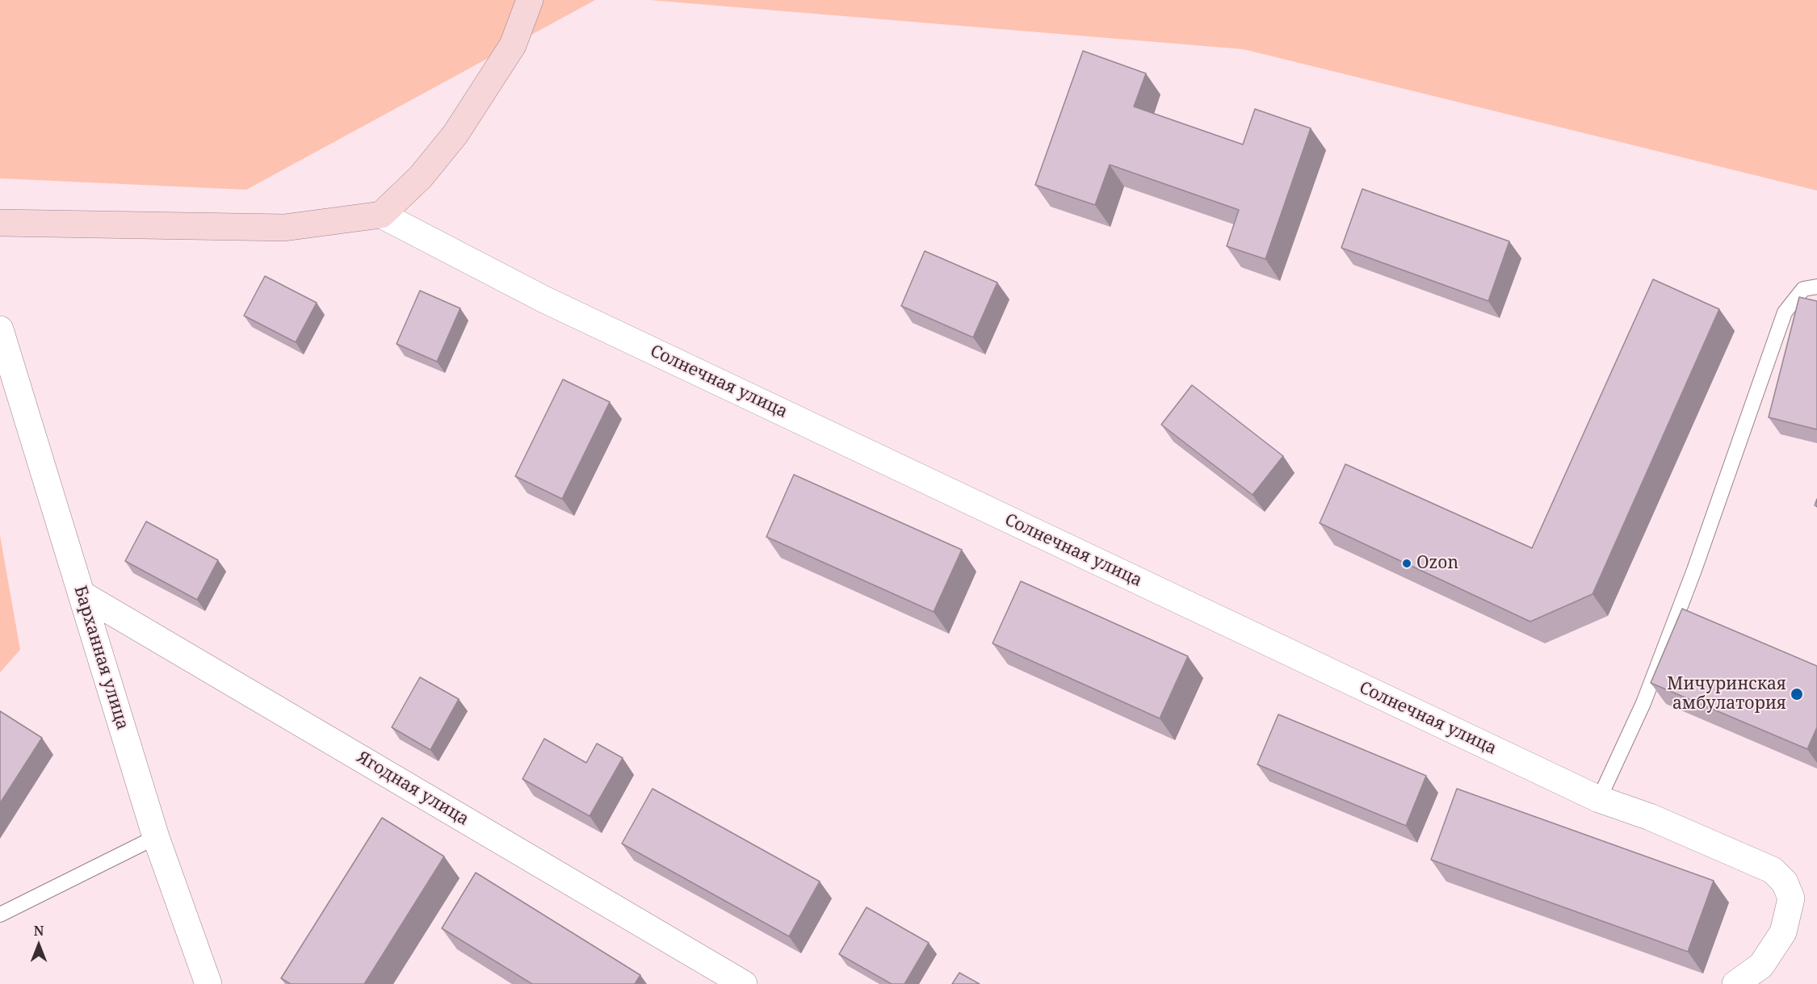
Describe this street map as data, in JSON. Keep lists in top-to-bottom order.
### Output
{
  "streets": {
    "street": ["Солнечная улица", "Барханная улица", "Ягодная улица"]
  },
  "crossings": [
    ["Барханная улица", "Ягодная улица"]
  ],
  "places": ["Ozon", "Мичуринская амбулатория"],
  "north": "top"
}
